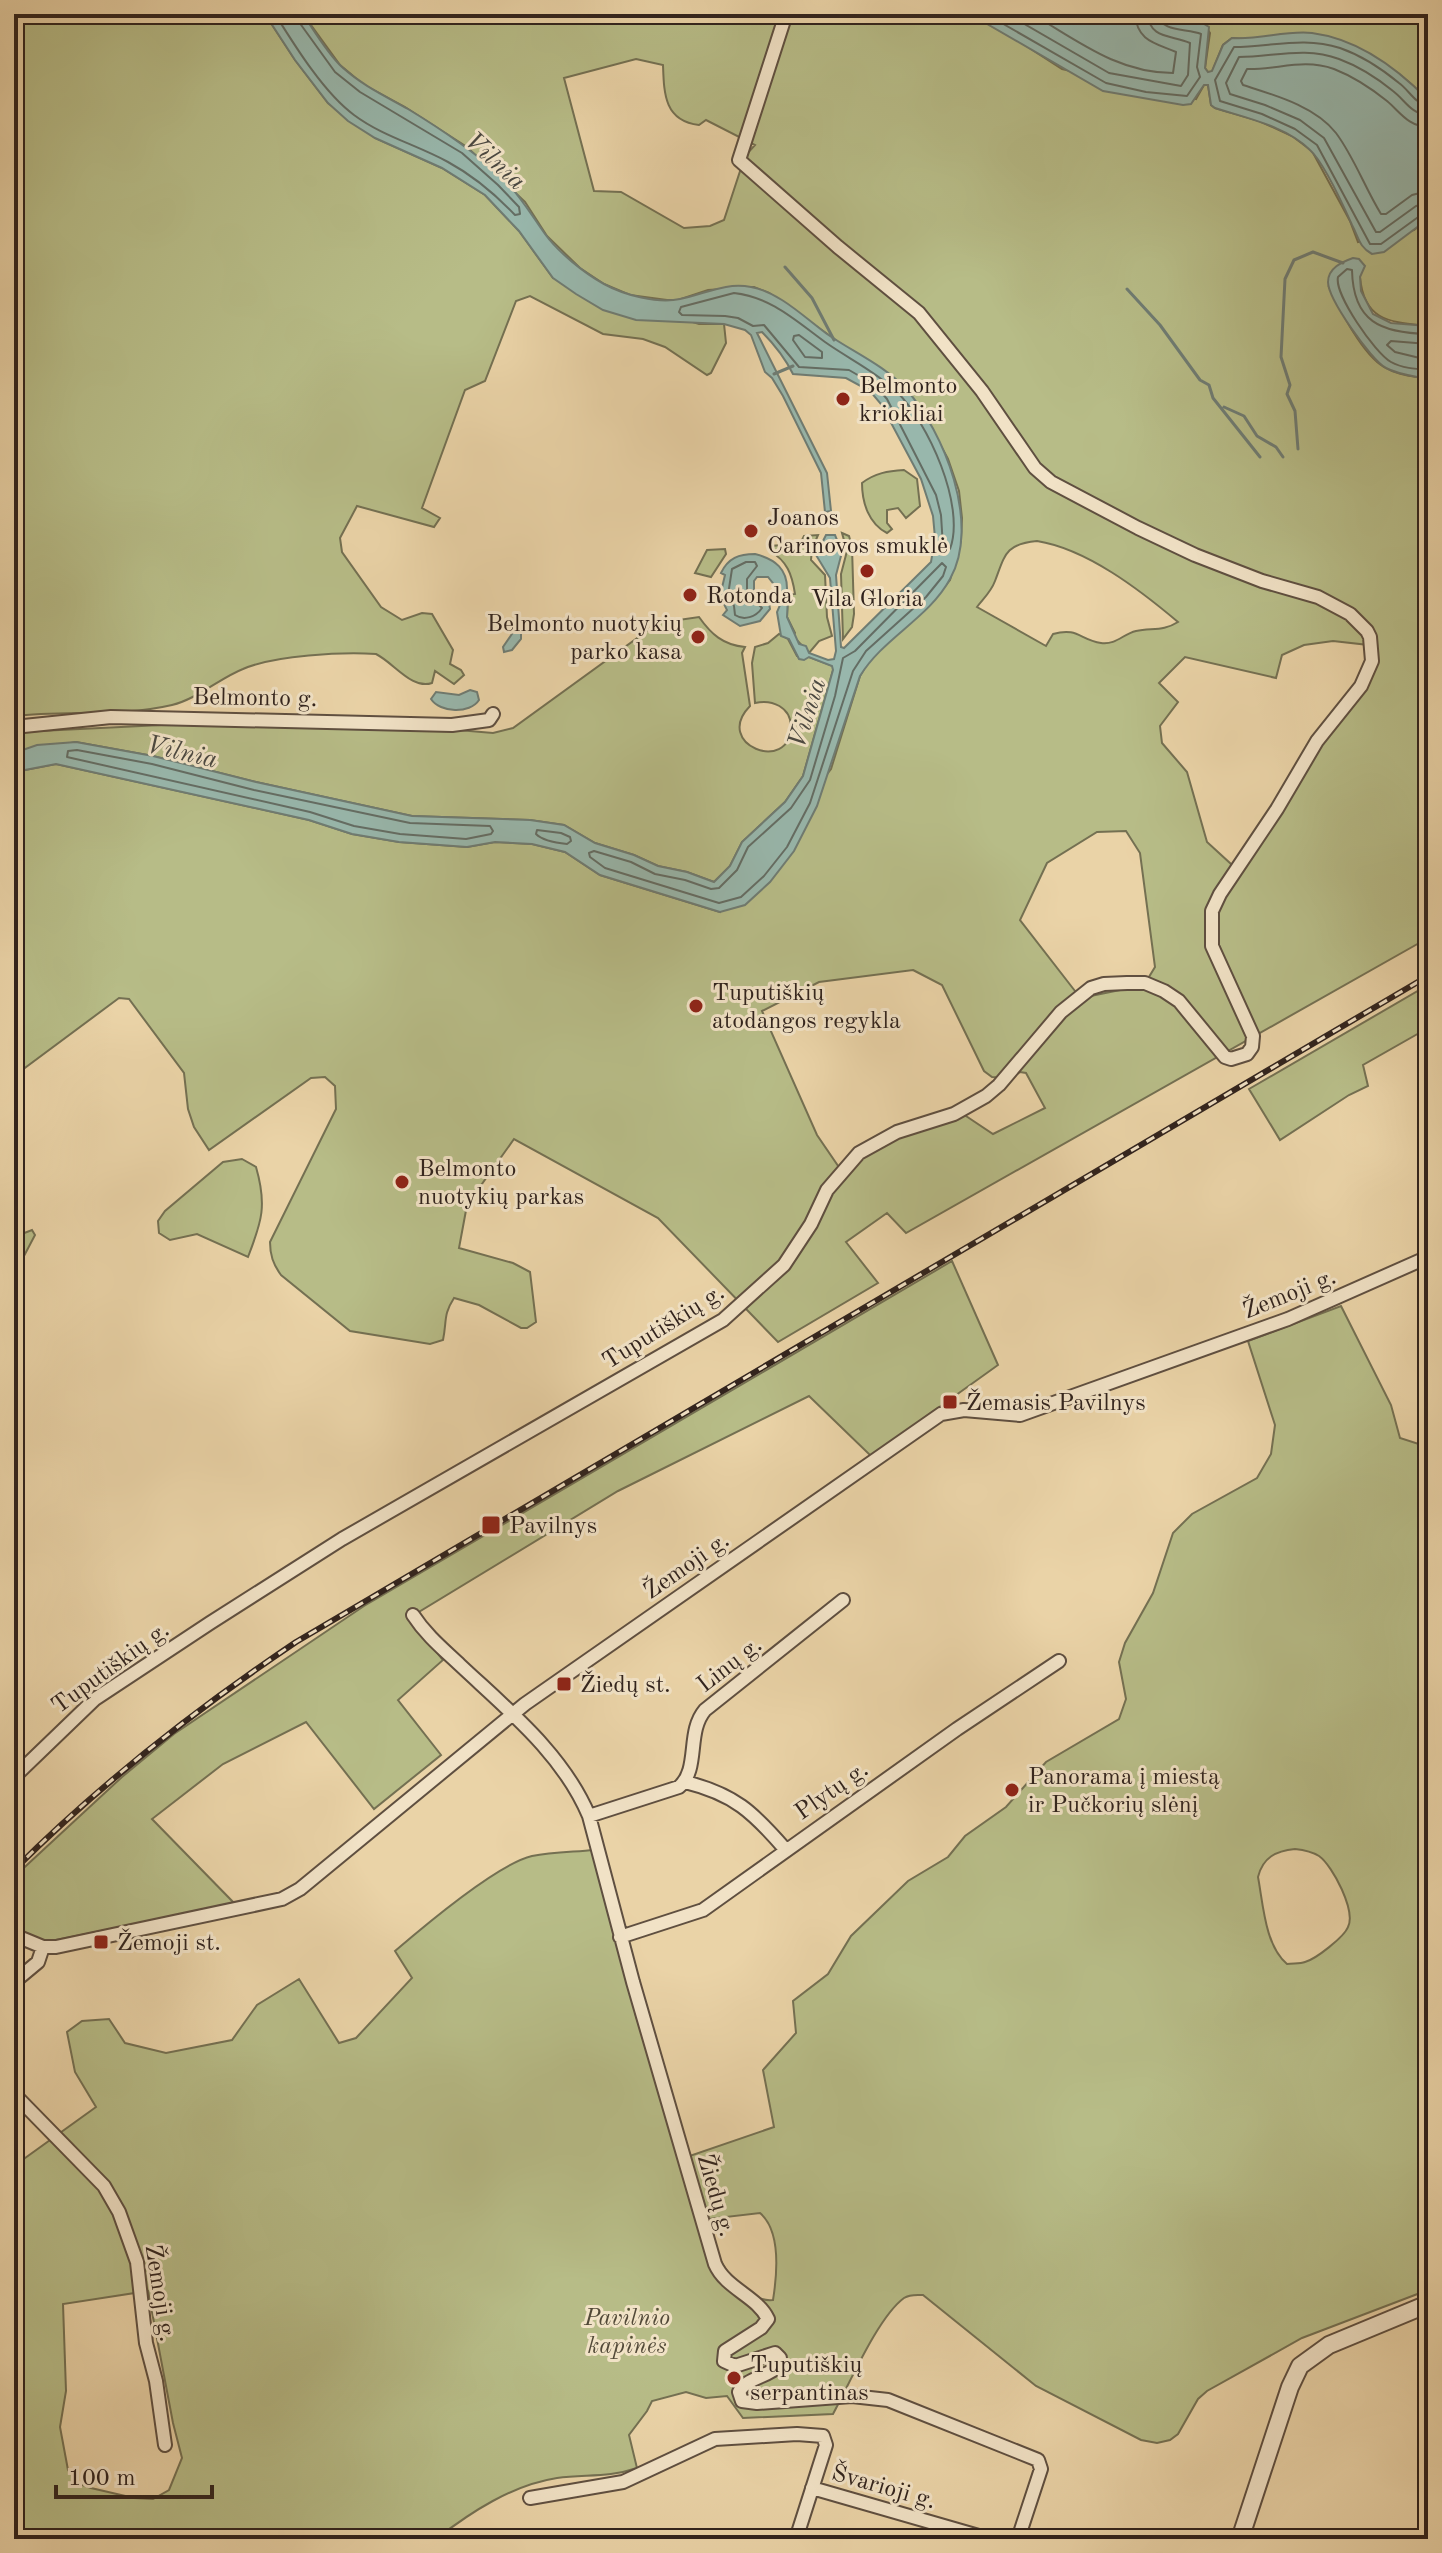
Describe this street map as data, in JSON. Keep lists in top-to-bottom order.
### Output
{
  "streets": {
    "street": [
      "Belmonto g.",
      "Žemoji g.",
      "Tuputiškių g.",
      "Linų g.",
      "Plytų g.",
      "Žiedų g.",
      "Švarioji g."
    ]
  },
  "crossings": [
    ["Žemoji g.", "Žiedų g."],
    ["Plytų g.", "Žiedų g."]
  ],
  "water": ["Vilnia"],
  "parks": ["Pavilnio kapinės"],
  "places": {
    "other": [
      "Belmonto kriokliai",
      "Joanos Carinovos smuklė",
      "Vila Gloria",
      "Rotonda",
      "Belmonto nuotykių parko kasa",
      "Tuputiškių atodangos regykla",
      "Belmonto nuotykių parkas",
      "Panorama į miestą ir Pučkorių slėnį",
      "Tuputiškių serpantinas"
    ],
    "transit": [
      "Žemasis Pavilnys",
      "Pavilnys",
      "Žiedų st.",
      "Žemoji st."
    ]
  },
  "scale_bar": "100 m"
}
